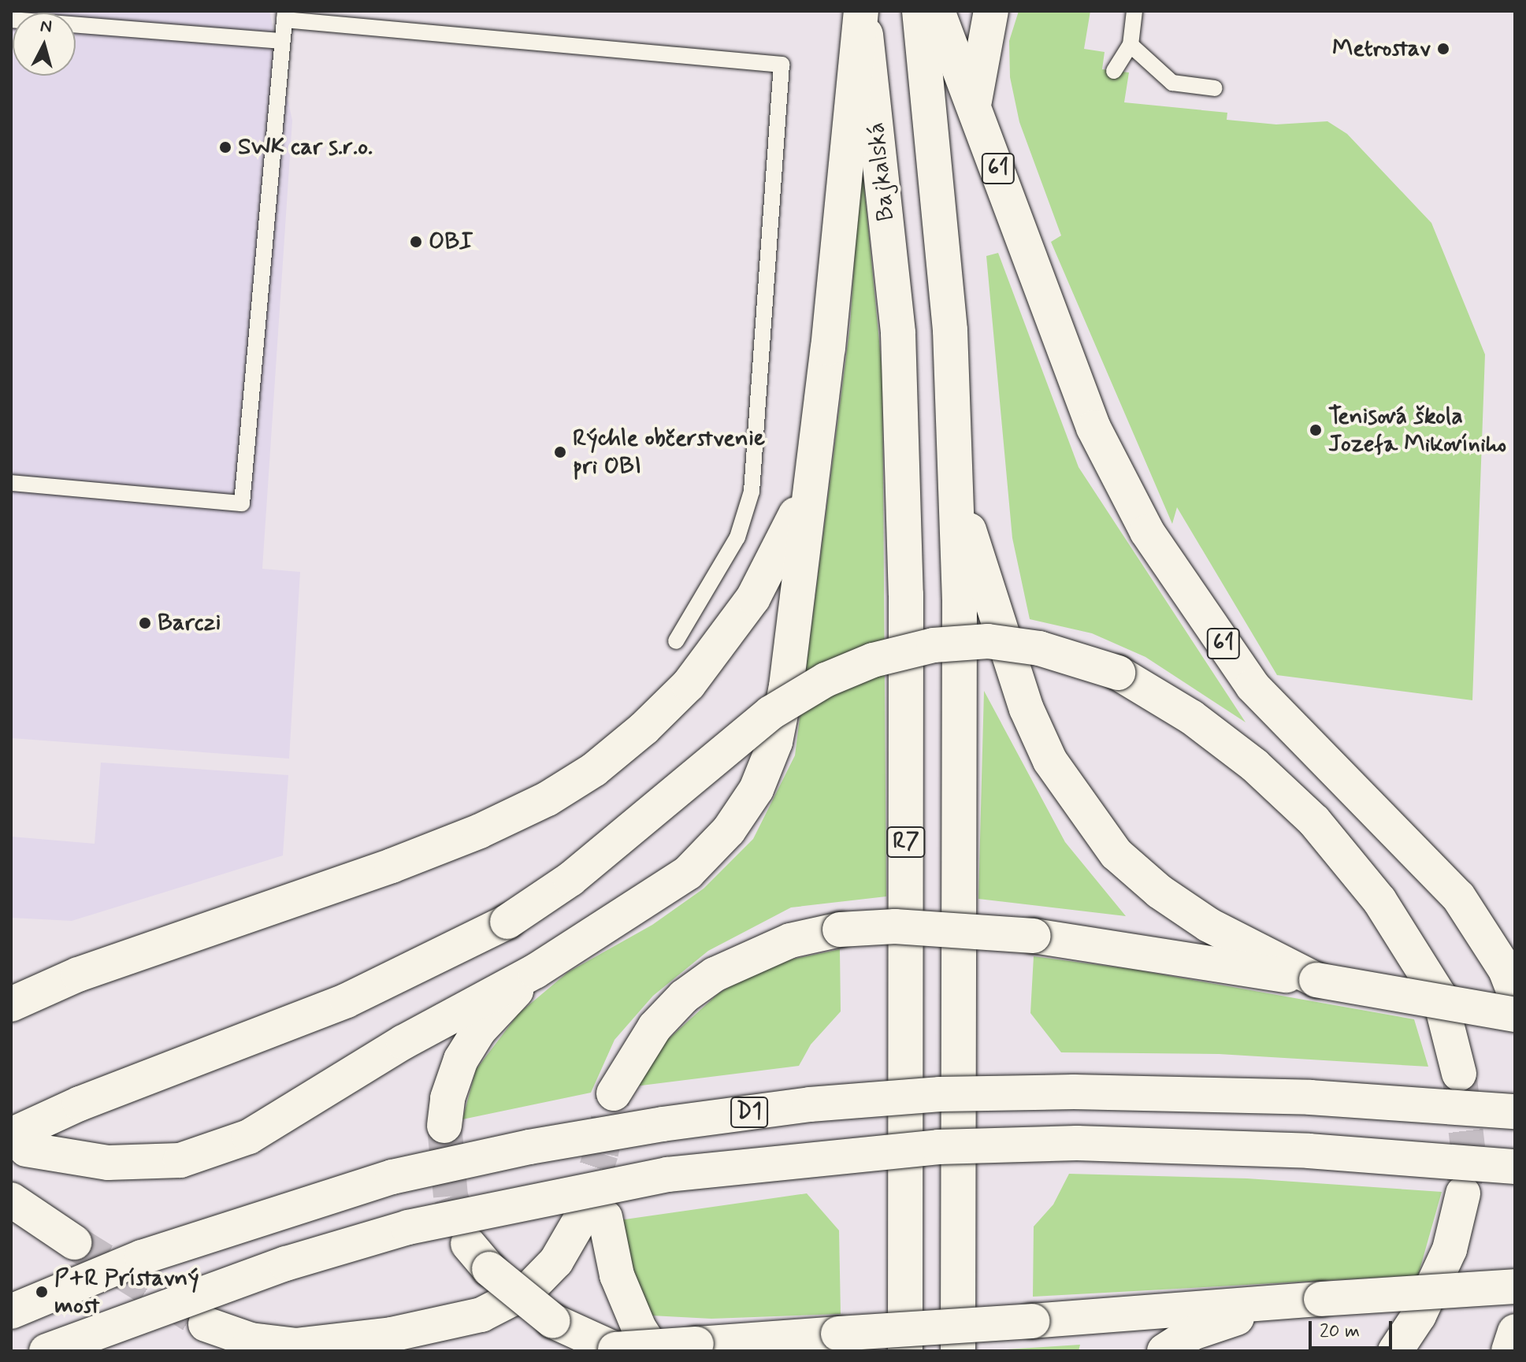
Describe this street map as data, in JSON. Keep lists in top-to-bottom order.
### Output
{
  "streets": {
    "main road": [
      "61",
      "Bajkalská",
      "R7",
      "D1"
    ]
  },
  "places": [
    "Metrostav",
    "SWK car s.r.o.",
    "OBI",
    "Tenisová škola Jozefa Mikovíniho",
    "Rýchle občerstvenie pri OBI",
    "Barczi",
    "P+R Prístavný most"
  ],
  "scale_bar": "20 m",
  "north": "top"
}
